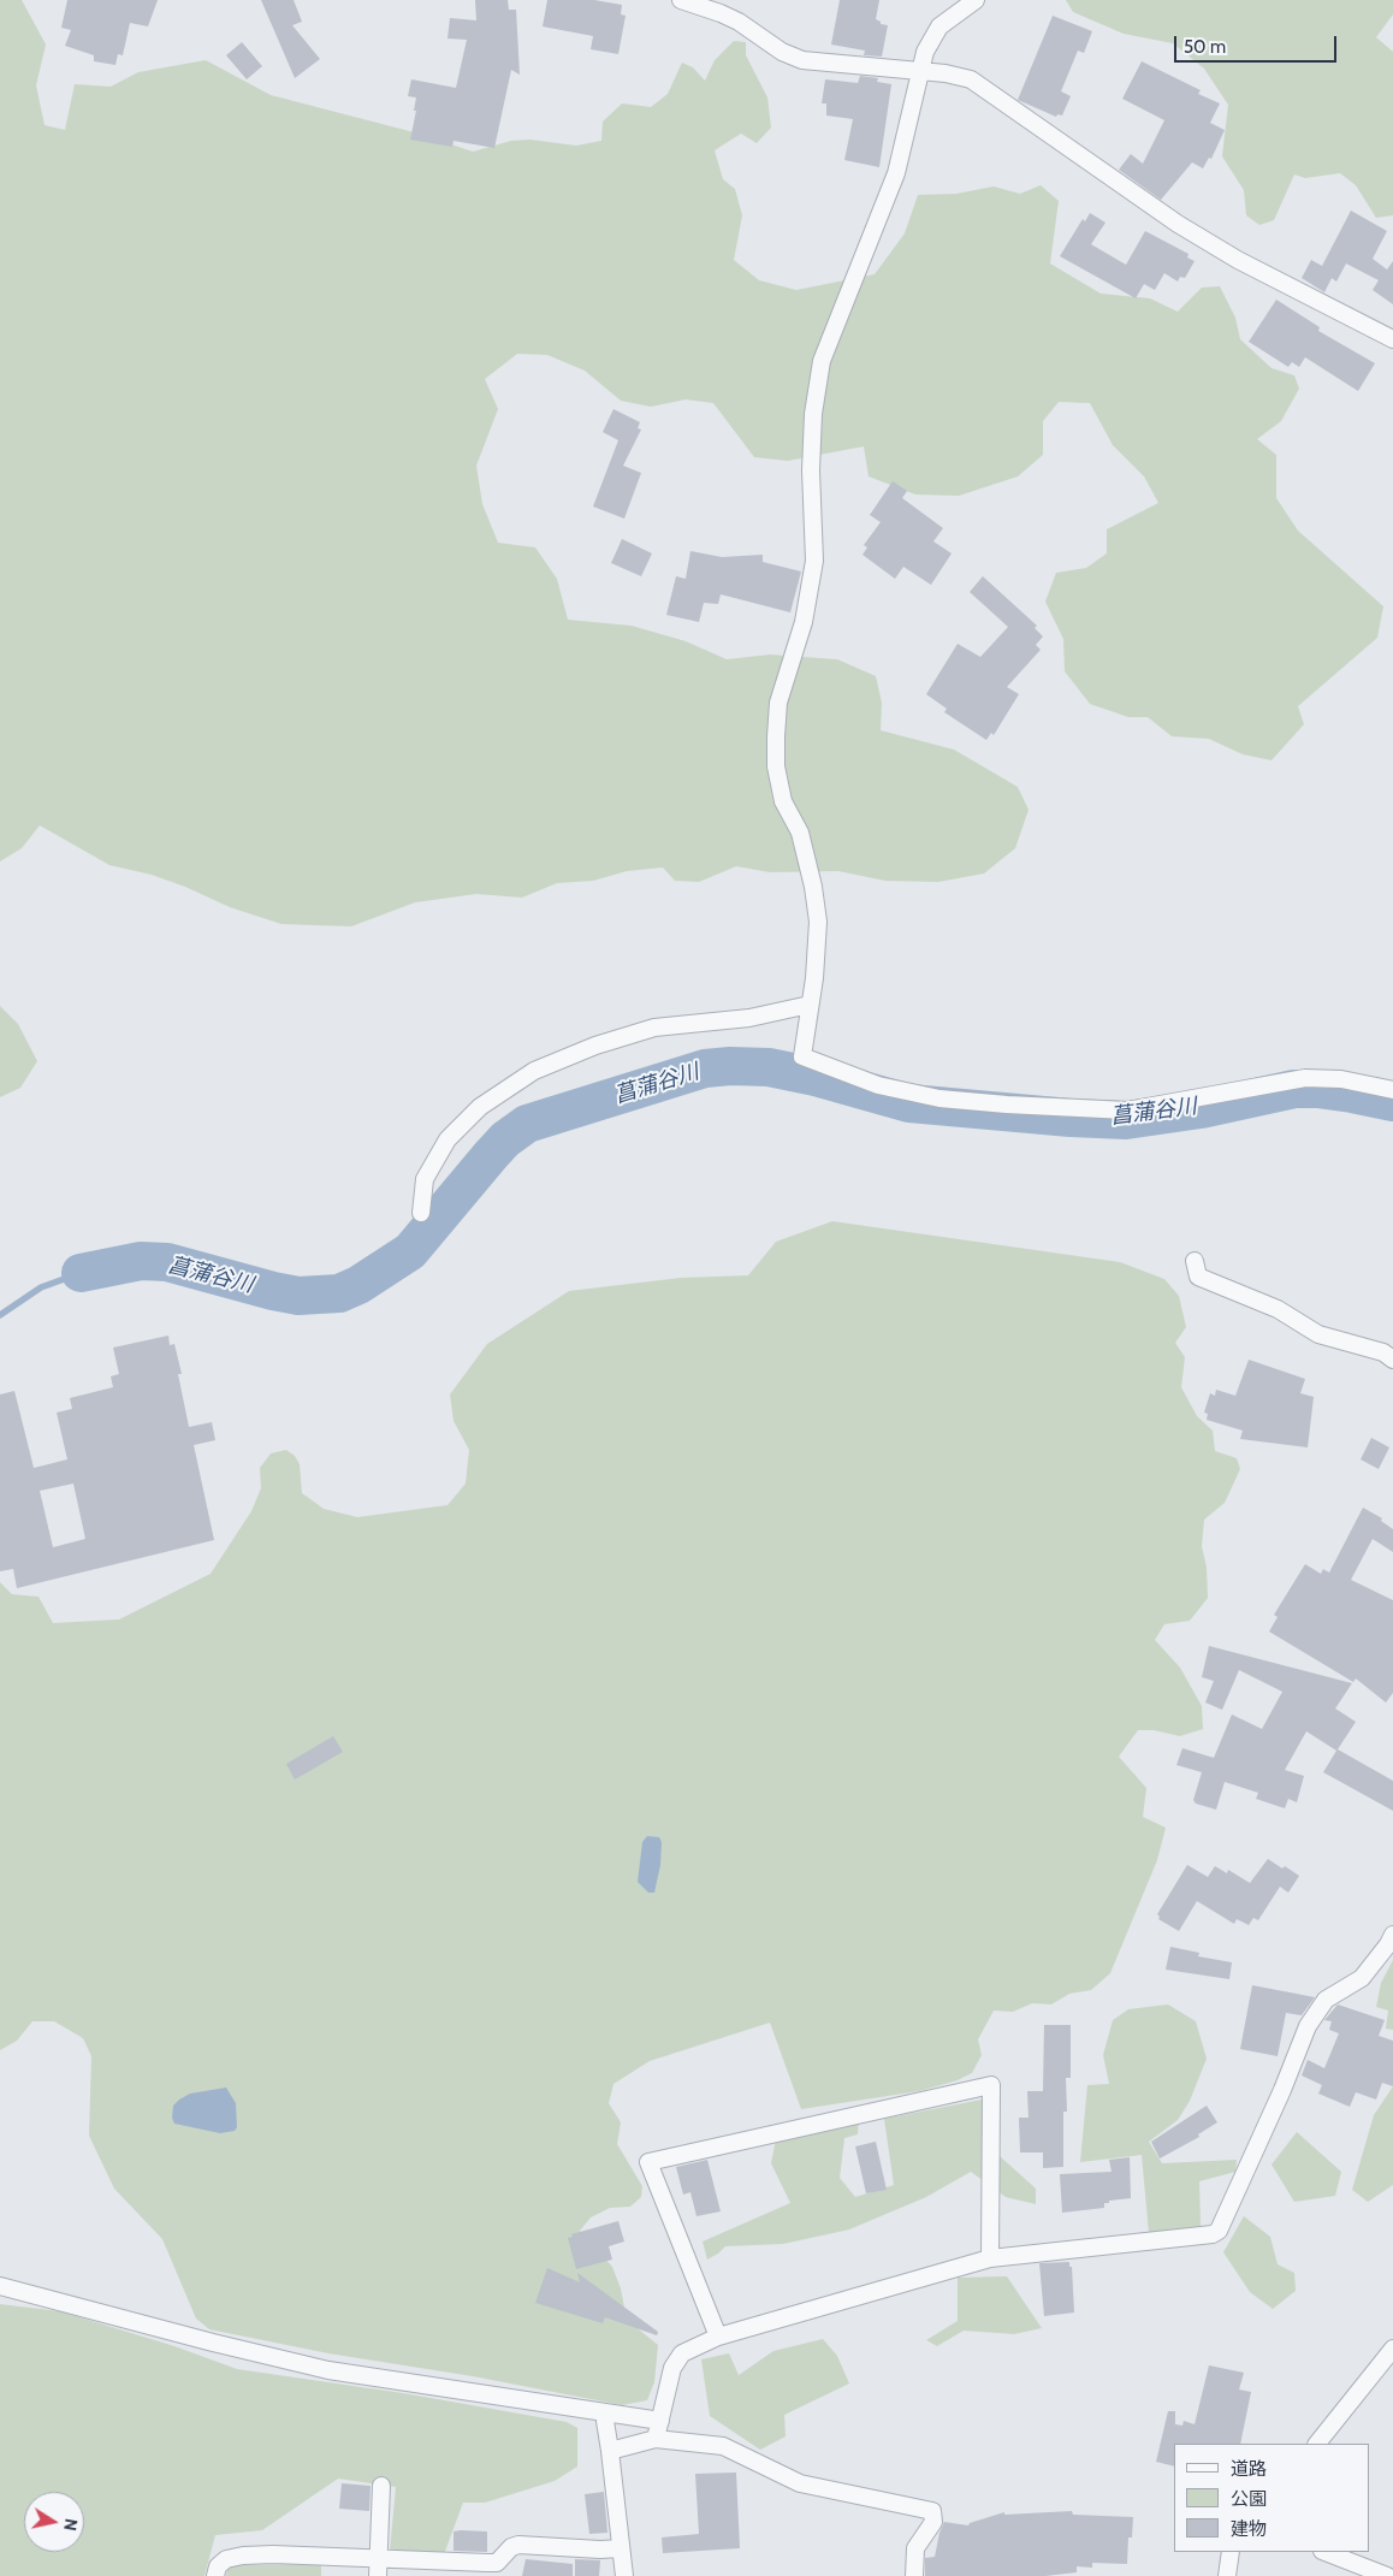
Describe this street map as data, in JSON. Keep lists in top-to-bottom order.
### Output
{
  "water": ["菖蒲谷川"],
  "legend": ["道路", "公園", "建物"],
  "scale_bar": "50 m",
  "north": "right"
}
